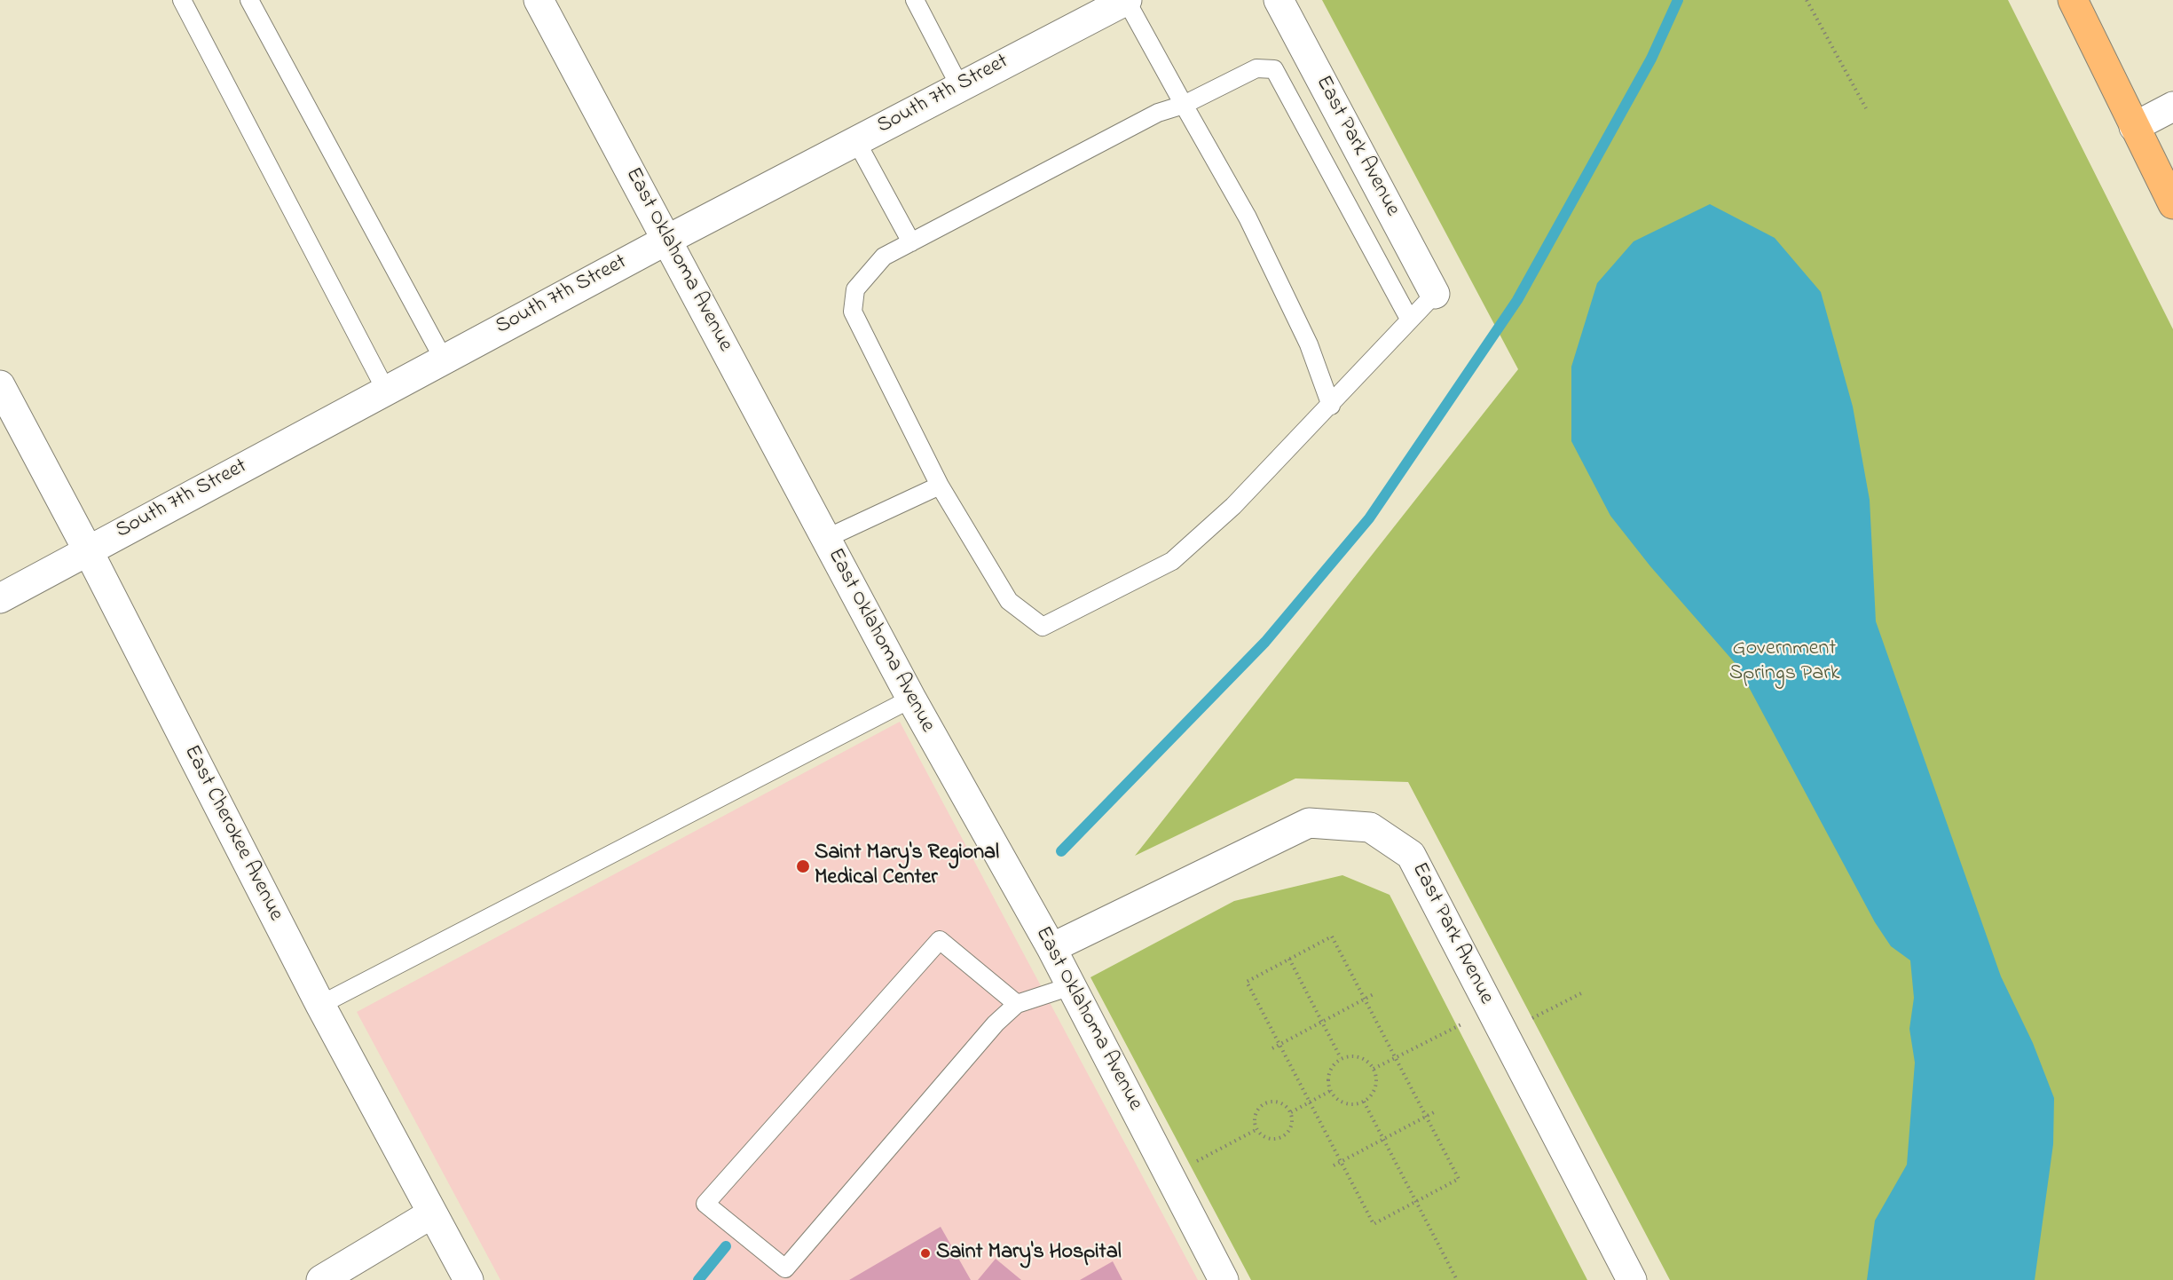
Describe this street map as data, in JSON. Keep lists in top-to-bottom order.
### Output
{
  "streets": {
    "street": [
      "South 7th Street",
      "East Park Avenue",
      "East Oklahoma Avenue",
      "East Cherokee Avenue"
    ]
  },
  "crossings": [
    ["South 7th Street", "East Oklahoma Avenue"],
    ["South 7th Street", "East Cherokee Avenue"],
    ["East Park Avenue", "East Oklahoma Avenue"]
  ],
  "parks": ["Government Springs Park"],
  "places": ["Saint Mary's Regional Medical Center", "Saint Mary's Hospital"]
}
